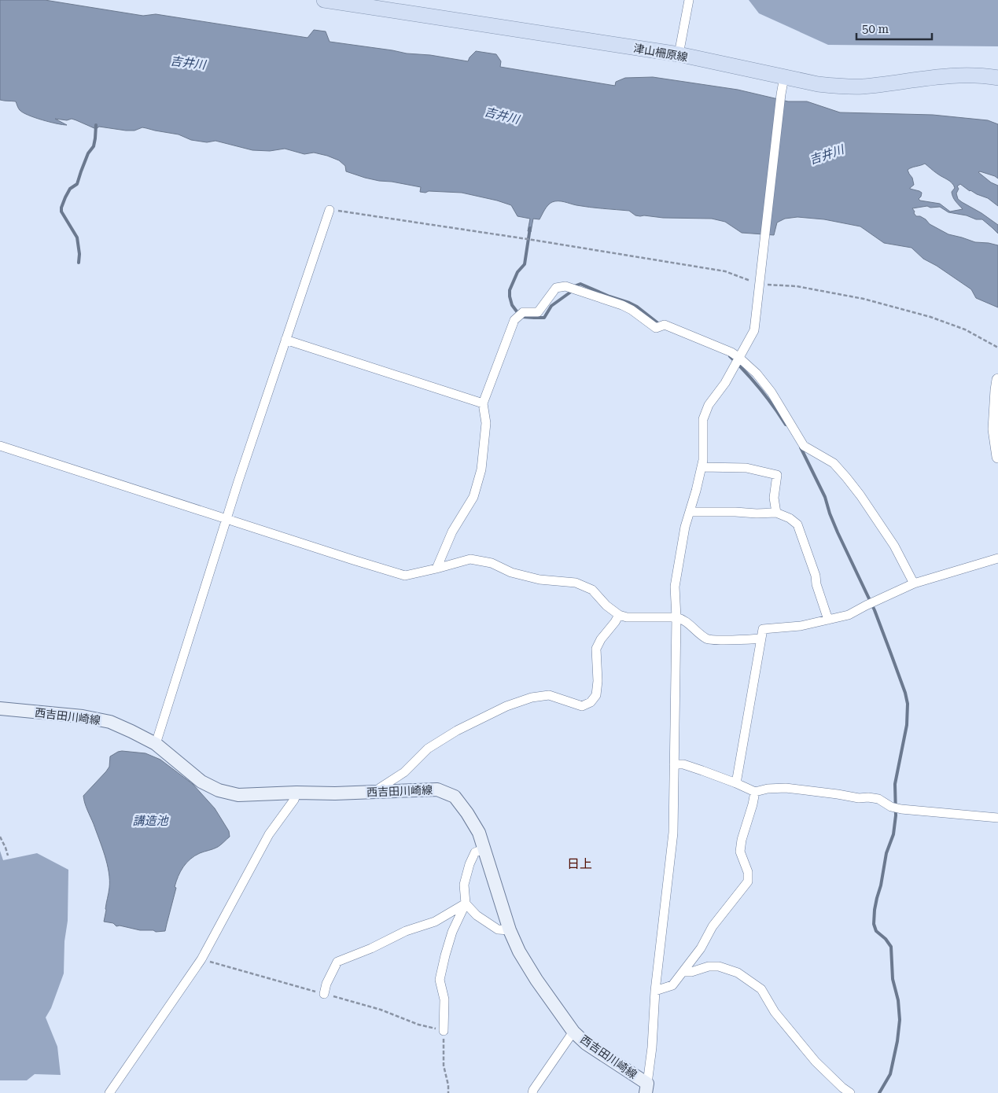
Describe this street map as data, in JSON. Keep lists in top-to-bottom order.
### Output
{
  "streets": {
    "main road": ["津山柵原線", "西吉田川崎線"]
  },
  "districts": ["日上"],
  "water": ["吉井川", "講造池"],
  "scale_bar": "50 m"
}
